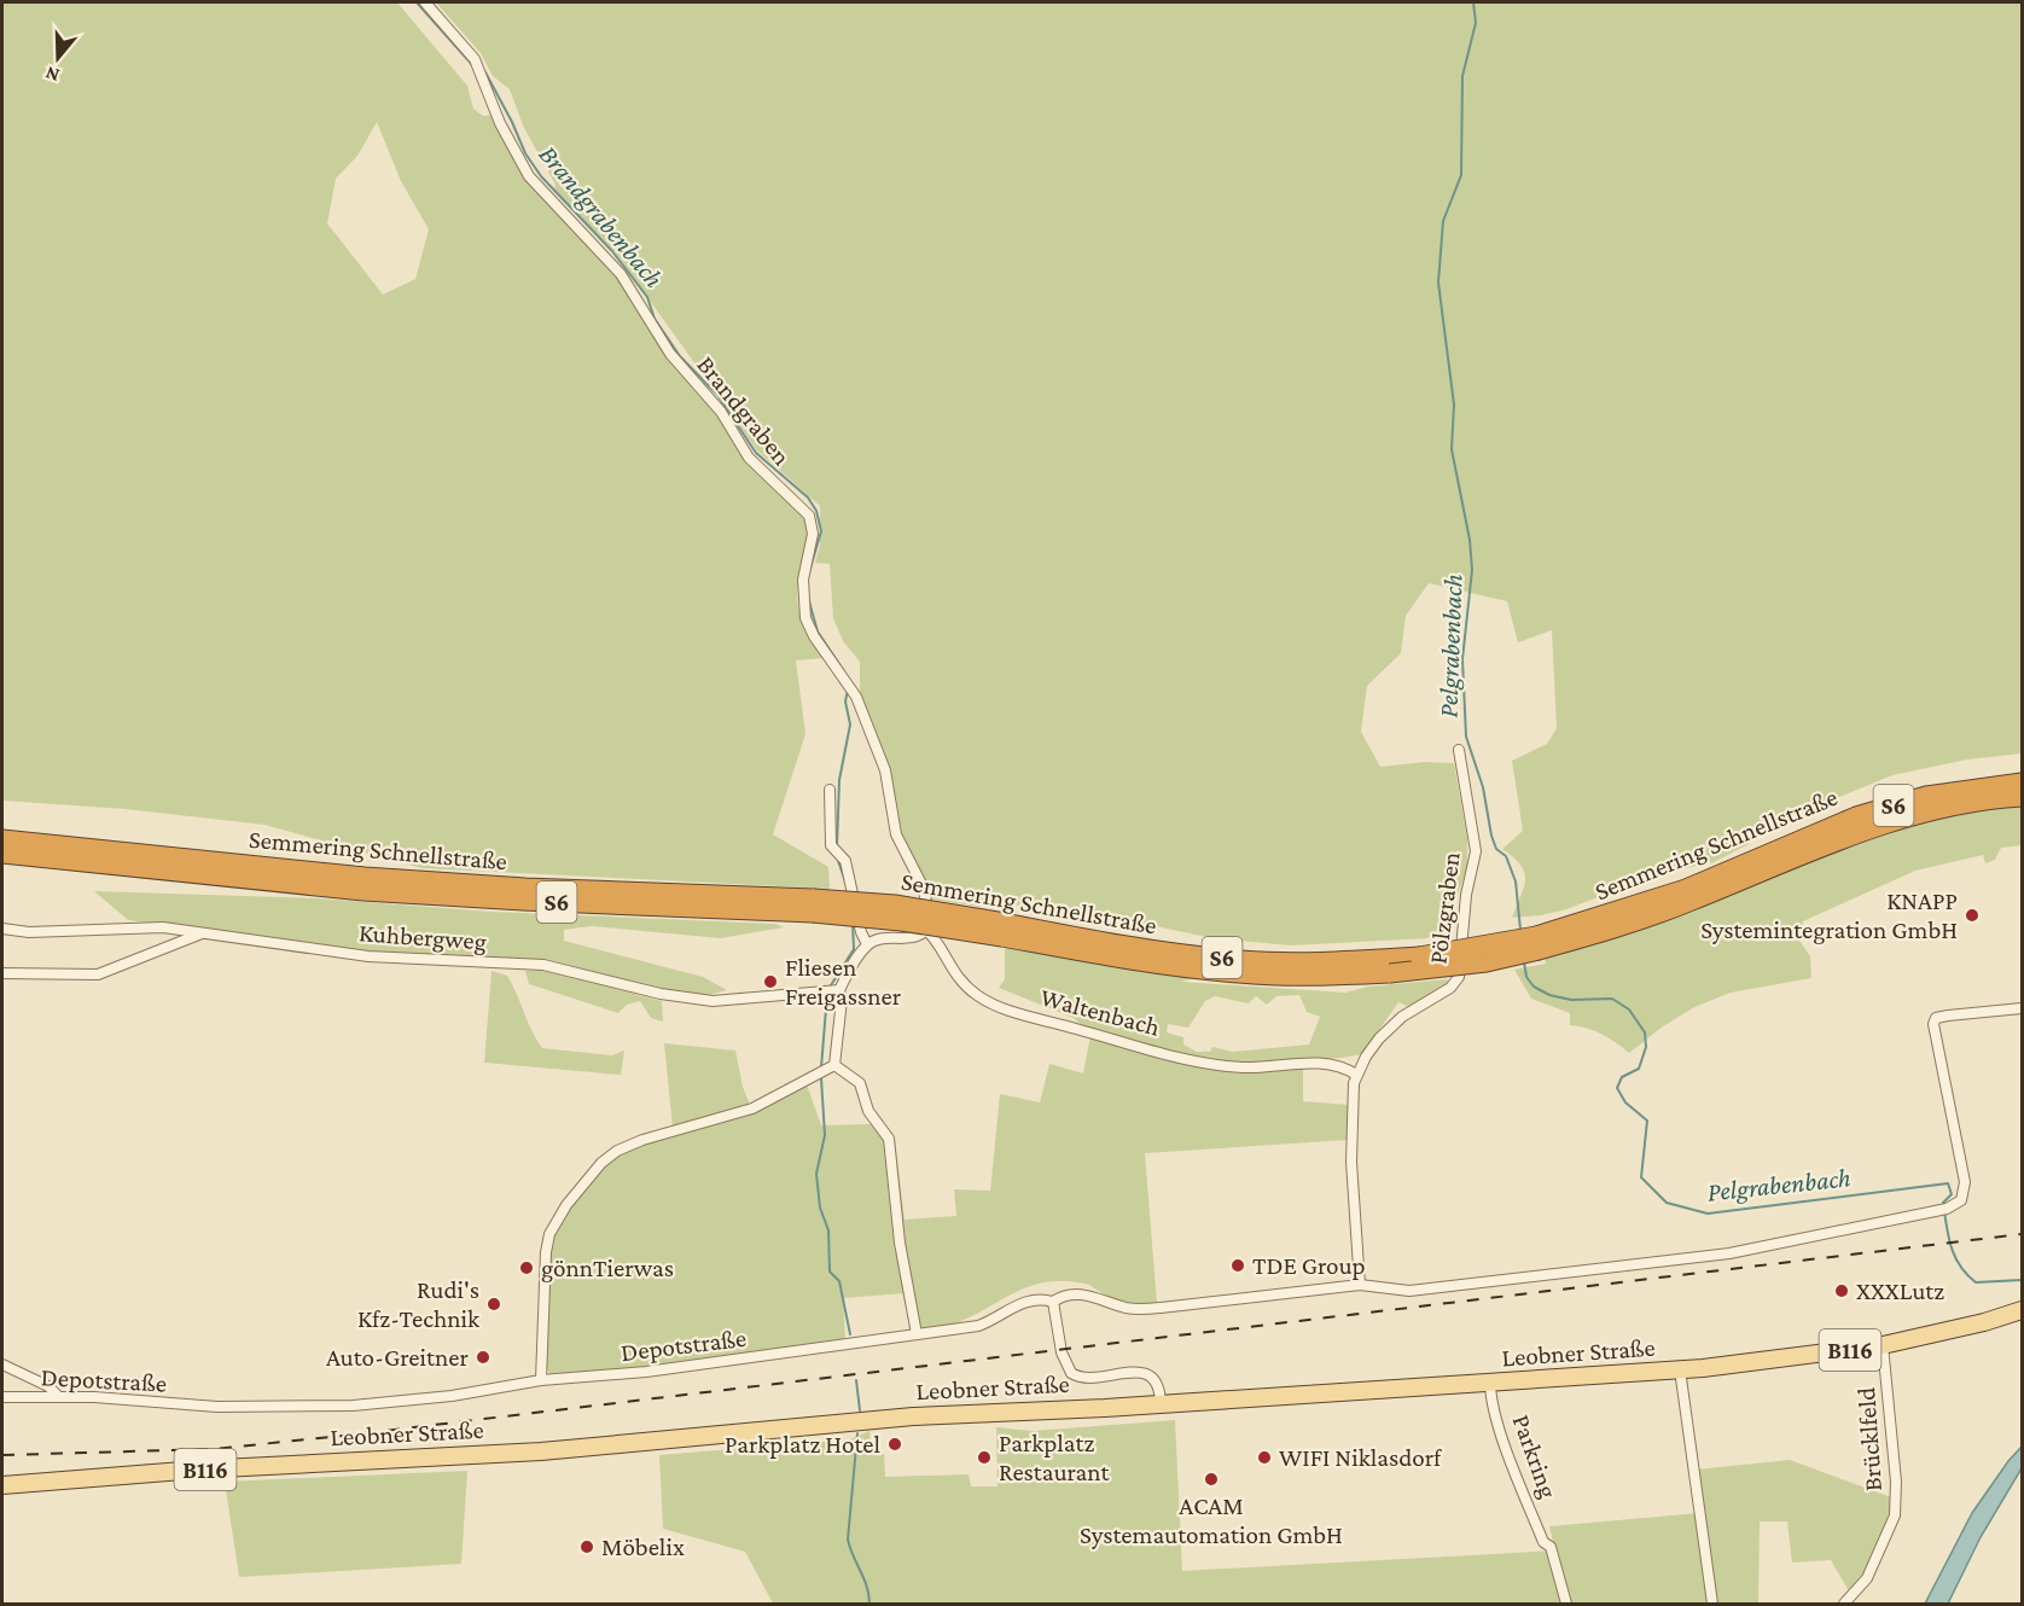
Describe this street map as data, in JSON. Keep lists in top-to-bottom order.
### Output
{
  "streets": {
    "highway": ["S6", "Semmering Schnellstraße"],
    "main road": ["B116", "Leobner Straße"],
    "street": [
      "Brandgraben",
      "Pölzgraben",
      "Kuhbergweg",
      "Waltenbach",
      "Depotstraße",
      "Brücklfeld",
      "Parkring"
    ]
  },
  "crossings": [
    ["Brandgraben", "Waltenbach"],
    ["Pölzgraben", "Waltenbach"],
    ["Pölzgraben", "Depotstraße"],
    ["Leobner Straße", "Brücklfeld"],
    ["Leobner Straße", "Parkring"]
  ],
  "water": ["Brandgrabenbach", "Pelgrabenbach"],
  "places": [
    "KNAPP Systemintegration GmbH",
    "Fliesen Freigassner",
    "TDE Group",
    "gönnTierwas",
    "XXXLutz",
    "Rudi's Kfz-Technik",
    "Auto-Greitner",
    "Parkplatz Hotel",
    "Parkplatz Restaurant",
    "WIFI Niklasdorf",
    "ACAM Systemautomation GmbH",
    "Möbelix"
  ],
  "north": "bottom"
}
